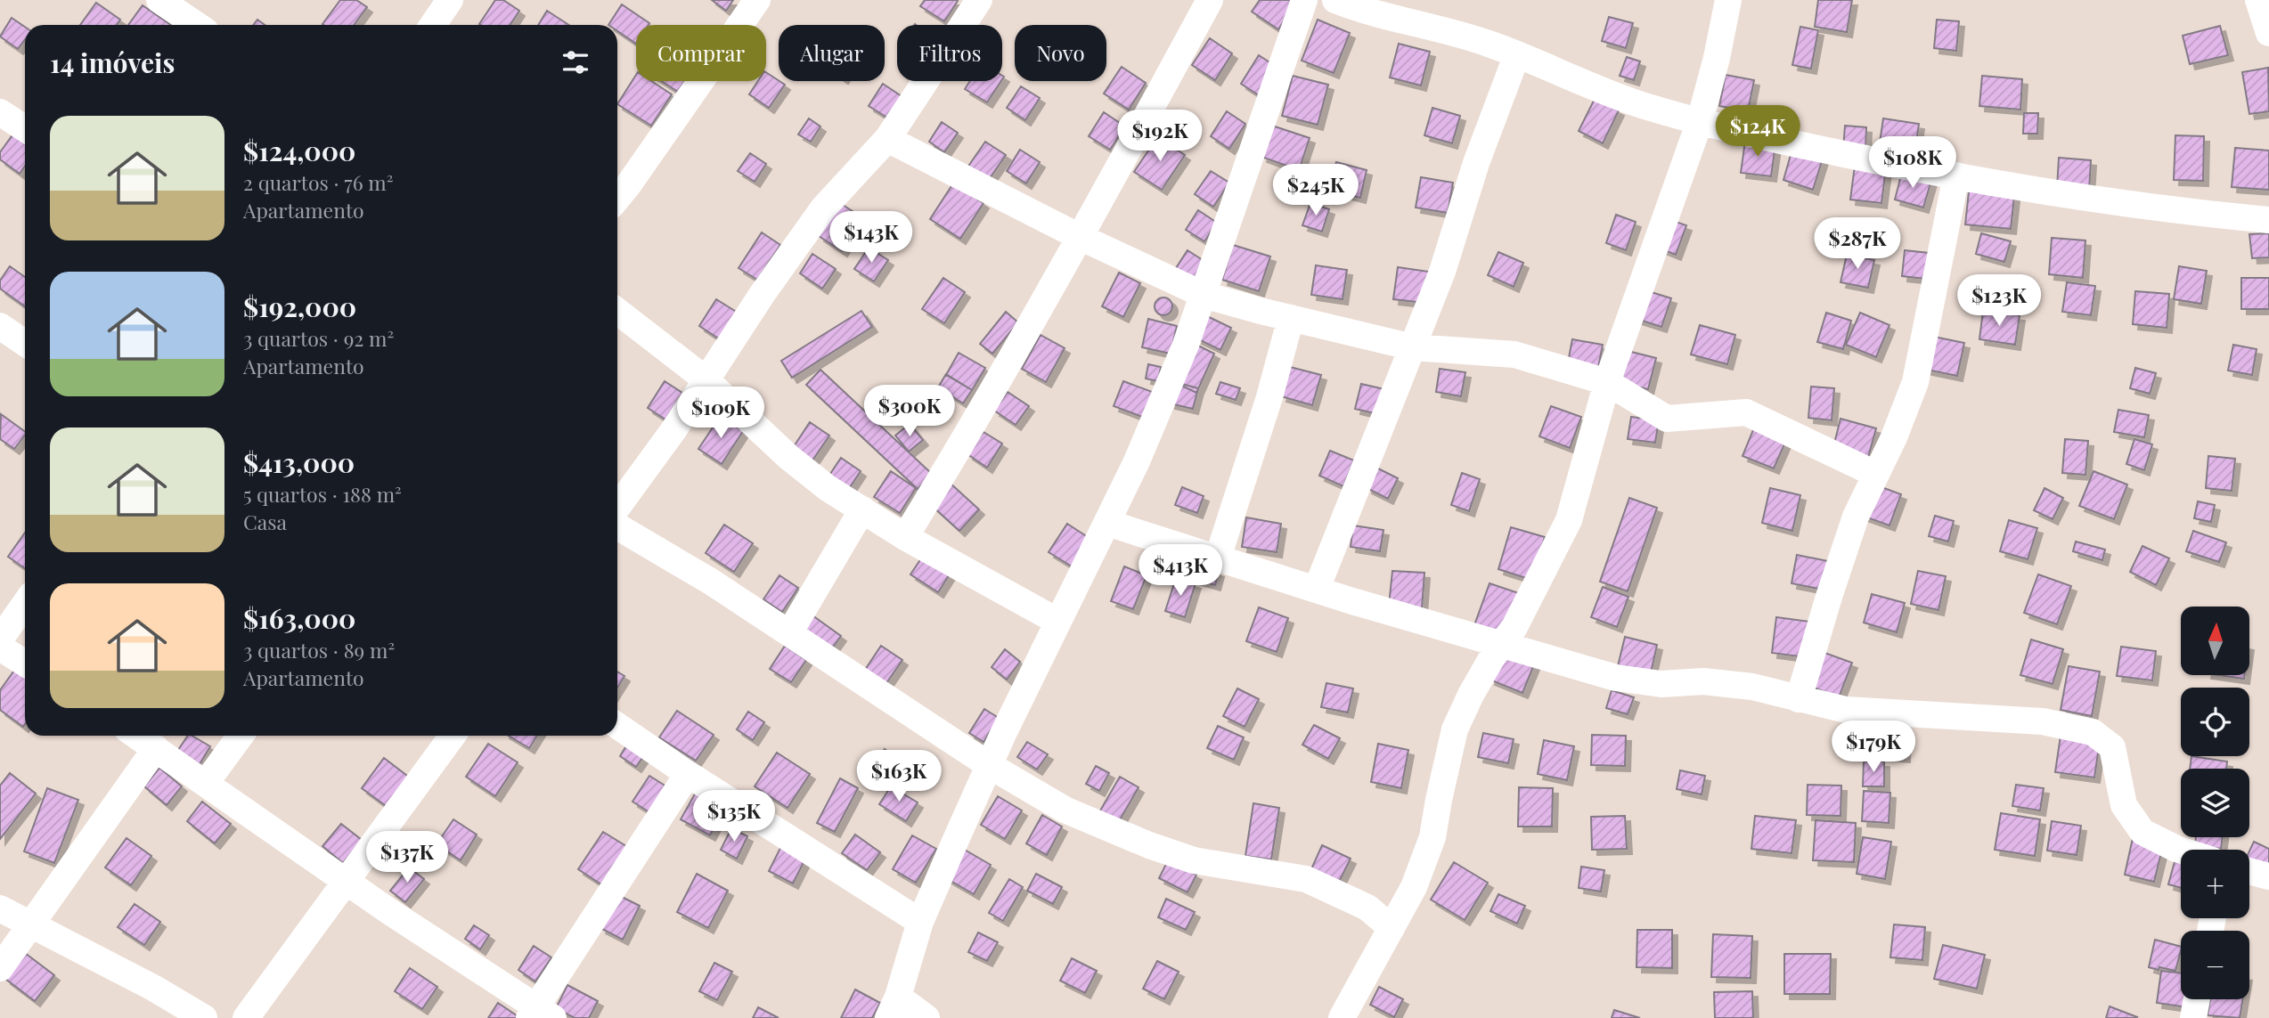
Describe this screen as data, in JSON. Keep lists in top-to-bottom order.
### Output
{
  "north": "top",
  "page": {
    "chip": [
      "Comprar",
      "Alugar",
      "Filtros",
      "Novo"
    ],
    "heading": "14 imóveis",
    "list": [
      {
        "name": "$124,000",
        "note": "2 quartos · 76 m² · Apartamento"
      },
      {
        "name": "$192,000",
        "note": "3 quartos · 92 m² · Apartamento"
      },
      {
        "name": "$413,000",
        "note": "5 quartos · 188 m² · Casa"
      },
      {
        "name": "$163,000",
        "note": "3 quartos · 89 m² · Apartamento"
      }
    ],
    "price": [
      "$124K",
      "$192K",
      "$108K",
      "$245K",
      "$143K",
      "$287K",
      "$123K",
      "$300K",
      "$109K",
      "$413K",
      "$179K",
      "$163K",
      "$135K",
      "$137K"
    ],
    "map_buttons": ["+", "−"]
  }
}
